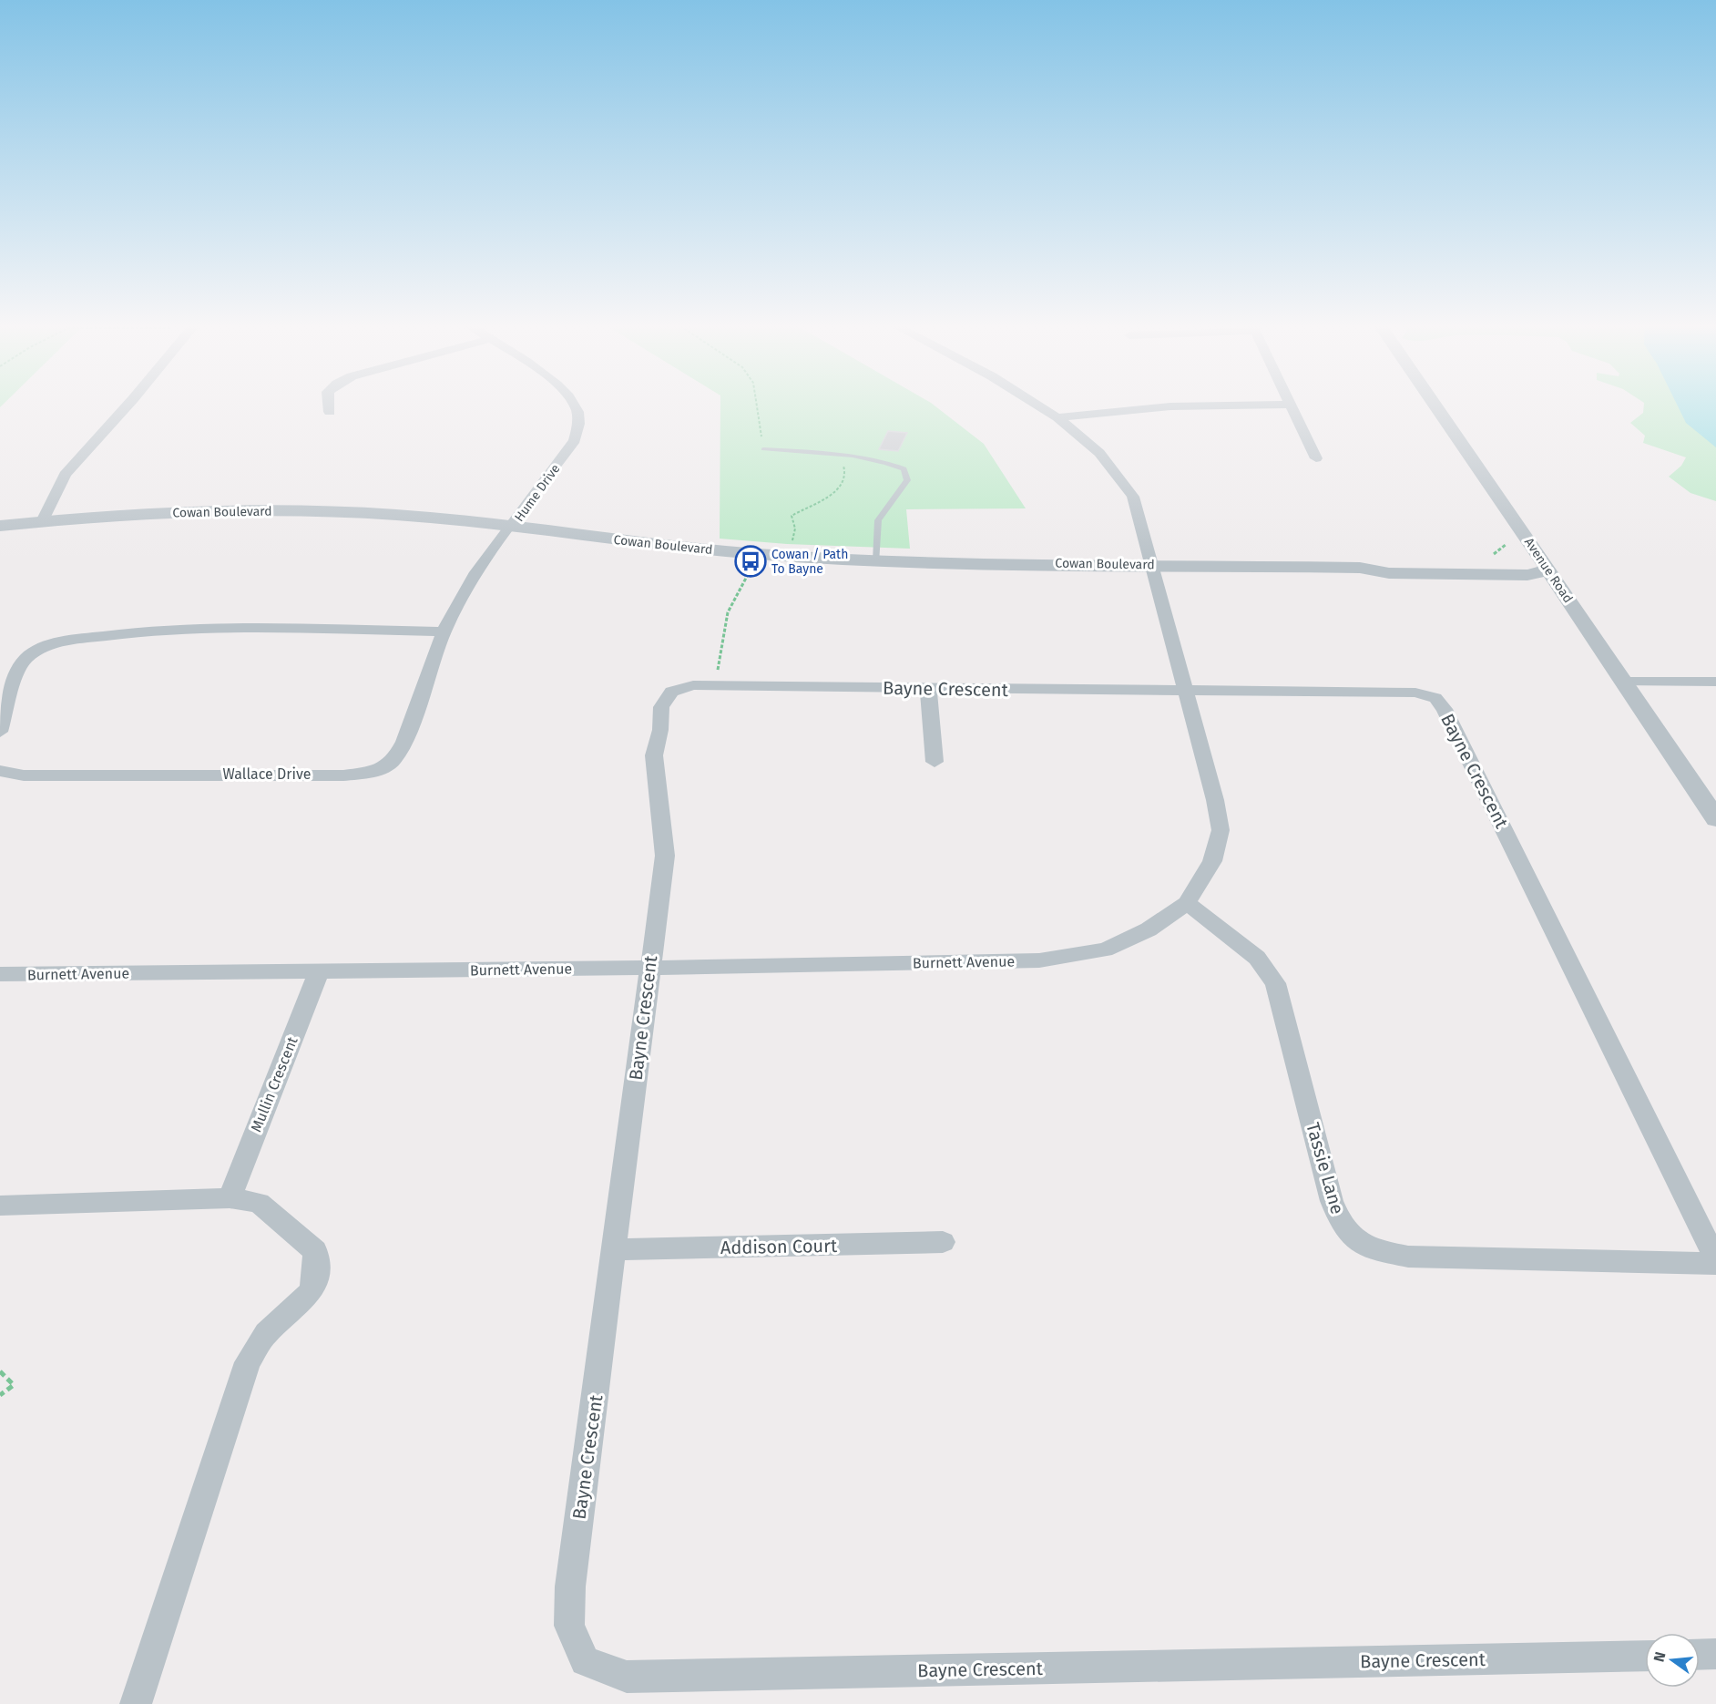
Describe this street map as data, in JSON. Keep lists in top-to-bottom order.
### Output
{
  "streets": {
    "street": [
      "Hume Drive",
      "Cowan Boulevard",
      "Avenue Road",
      "Bayne Crescent",
      "Wallace Drive",
      "Burnett Avenue",
      "Mullin Crescent",
      "Tassie Lane",
      "Addison Court"
    ]
  },
  "crossings": [
    ["Hume Drive", "Cowan Boulevard"],
    ["Hume Drive", "Wallace Drive"],
    ["Cowan Boulevard", "Avenue Road"],
    ["Cowan Boulevard", "Wallace Drive"],
    ["Cowan Boulevard", "Burnett Avenue"],
    ["Bayne Crescent", "Burnett Avenue"],
    ["Bayne Crescent", "Addison Court"],
    ["Burnett Avenue", "Mullin Crescent"],
    ["Burnett Avenue", "Tassie Lane"]
  ],
  "places": {
    "bus stop": ["Cowan / Path To Bayne"]
  },
  "north": "left"
}
